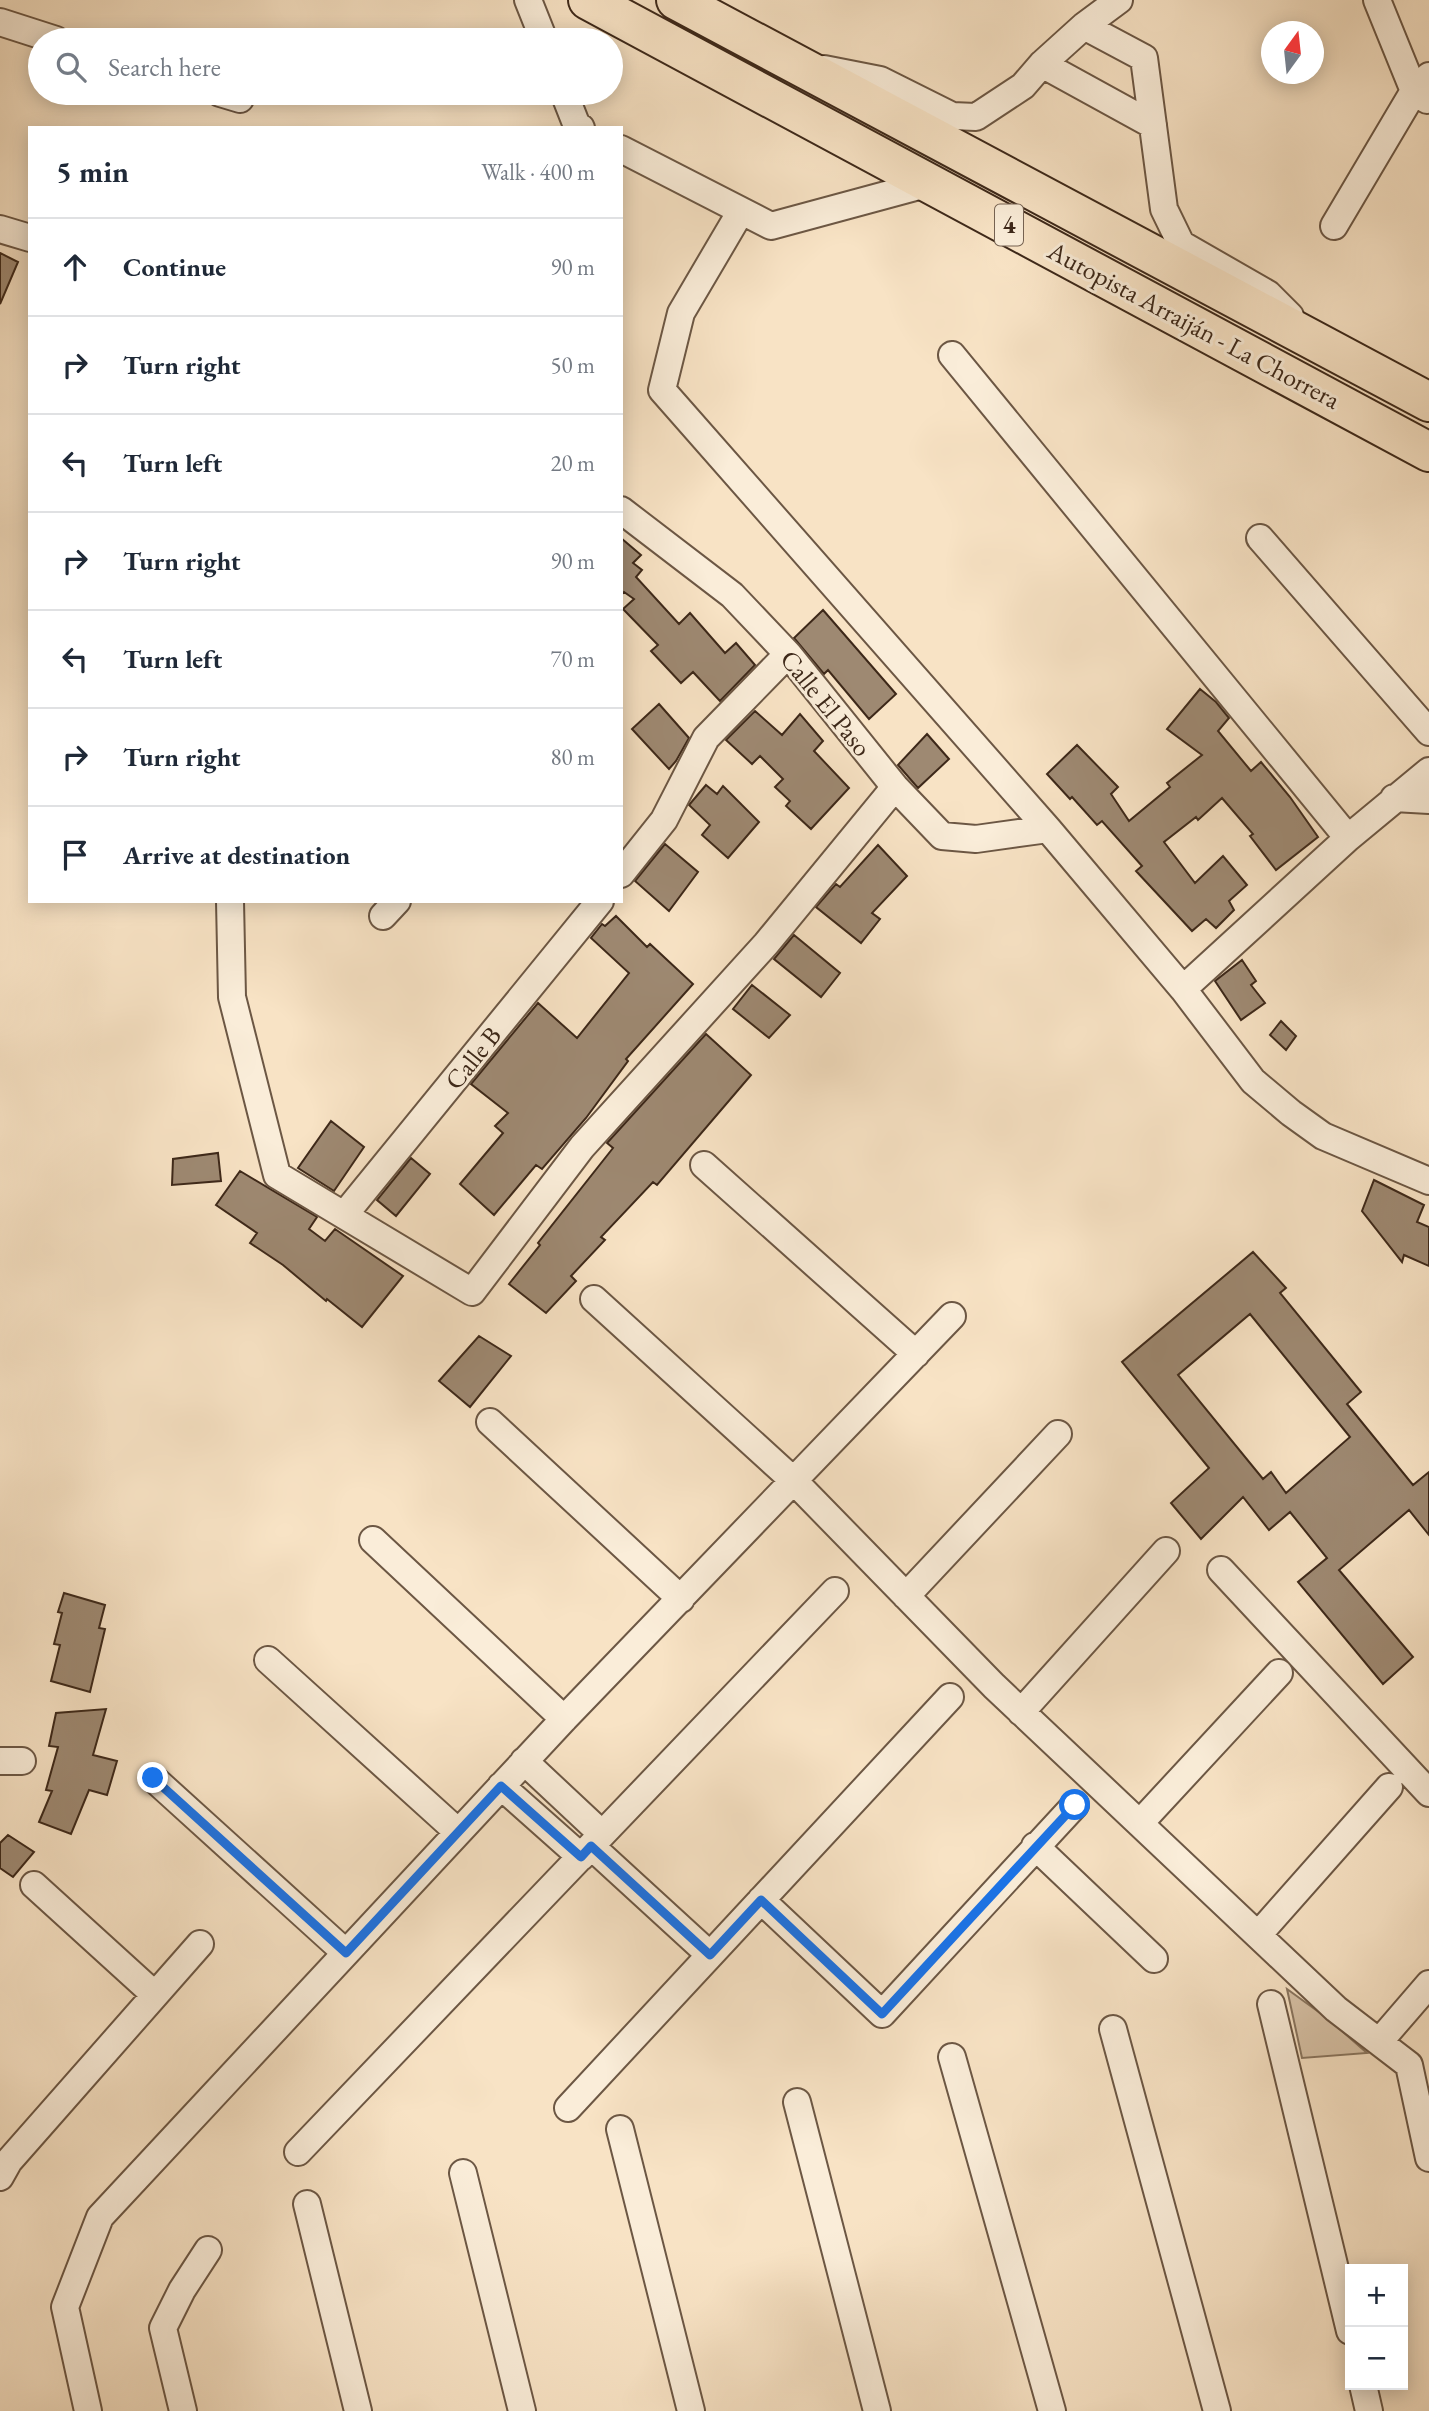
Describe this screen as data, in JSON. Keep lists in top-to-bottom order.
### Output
{
  "streets": {
    "highway": ["4", "Autopista Arraiján - La Chorrera"],
    "street": ["Calle El Paso", "Calle B"]
  },
  "north": "top",
  "page": {
    "search": "Search here",
    "heading": ["5 min", "Walk · 400 m"],
    "list": [
      ["Continue", "90 m"],
      ["Turn right", "50 m"],
      ["Turn left", "20 m"],
      ["Turn right", "90 m"],
      ["Turn left", "70 m"],
      ["Turn right", "80 m"],
      "Arrive at destination"
    ],
    "map_buttons": ["+", "−"]
  }
}
